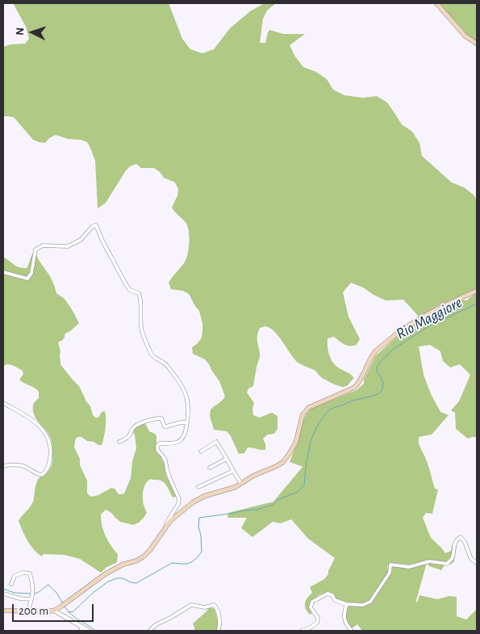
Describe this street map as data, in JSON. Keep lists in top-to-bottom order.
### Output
{
  "water": ["Rio Maggiore"],
  "scale_bar": "200 m",
  "north": "left"
}
